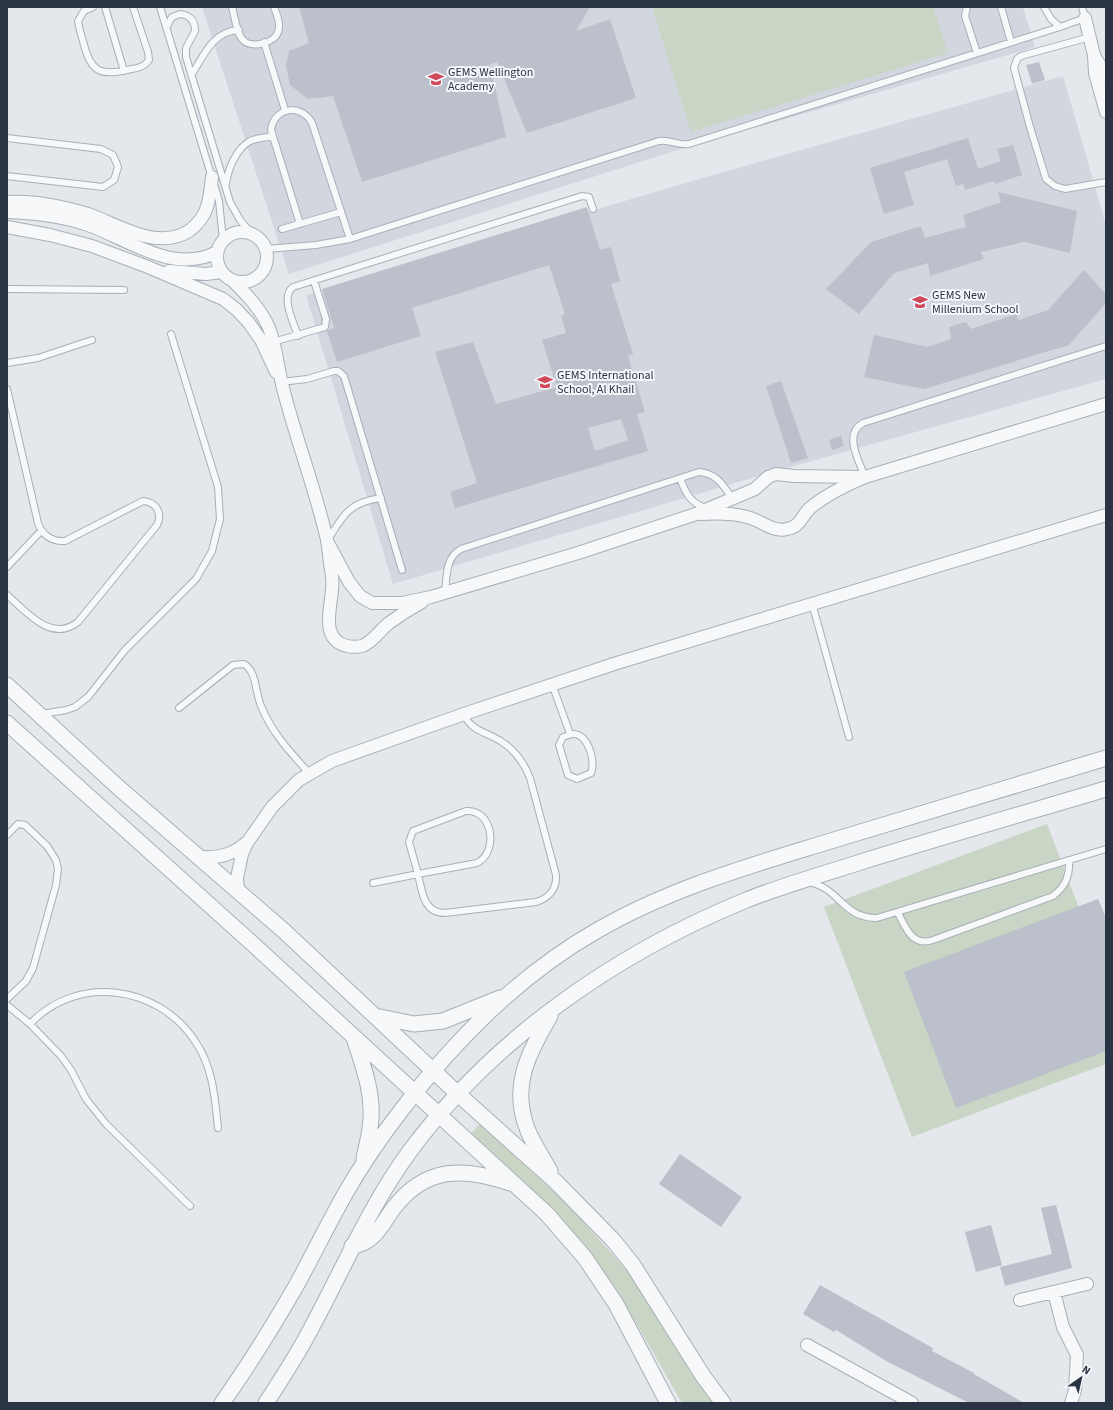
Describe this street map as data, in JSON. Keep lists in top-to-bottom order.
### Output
{
  "places": {
    "school or university": ["GEMS Wellington Academy", "GEMS New Millenium School", "GEMS International School, Al Khail"]
  },
  "north": "top right"
}
